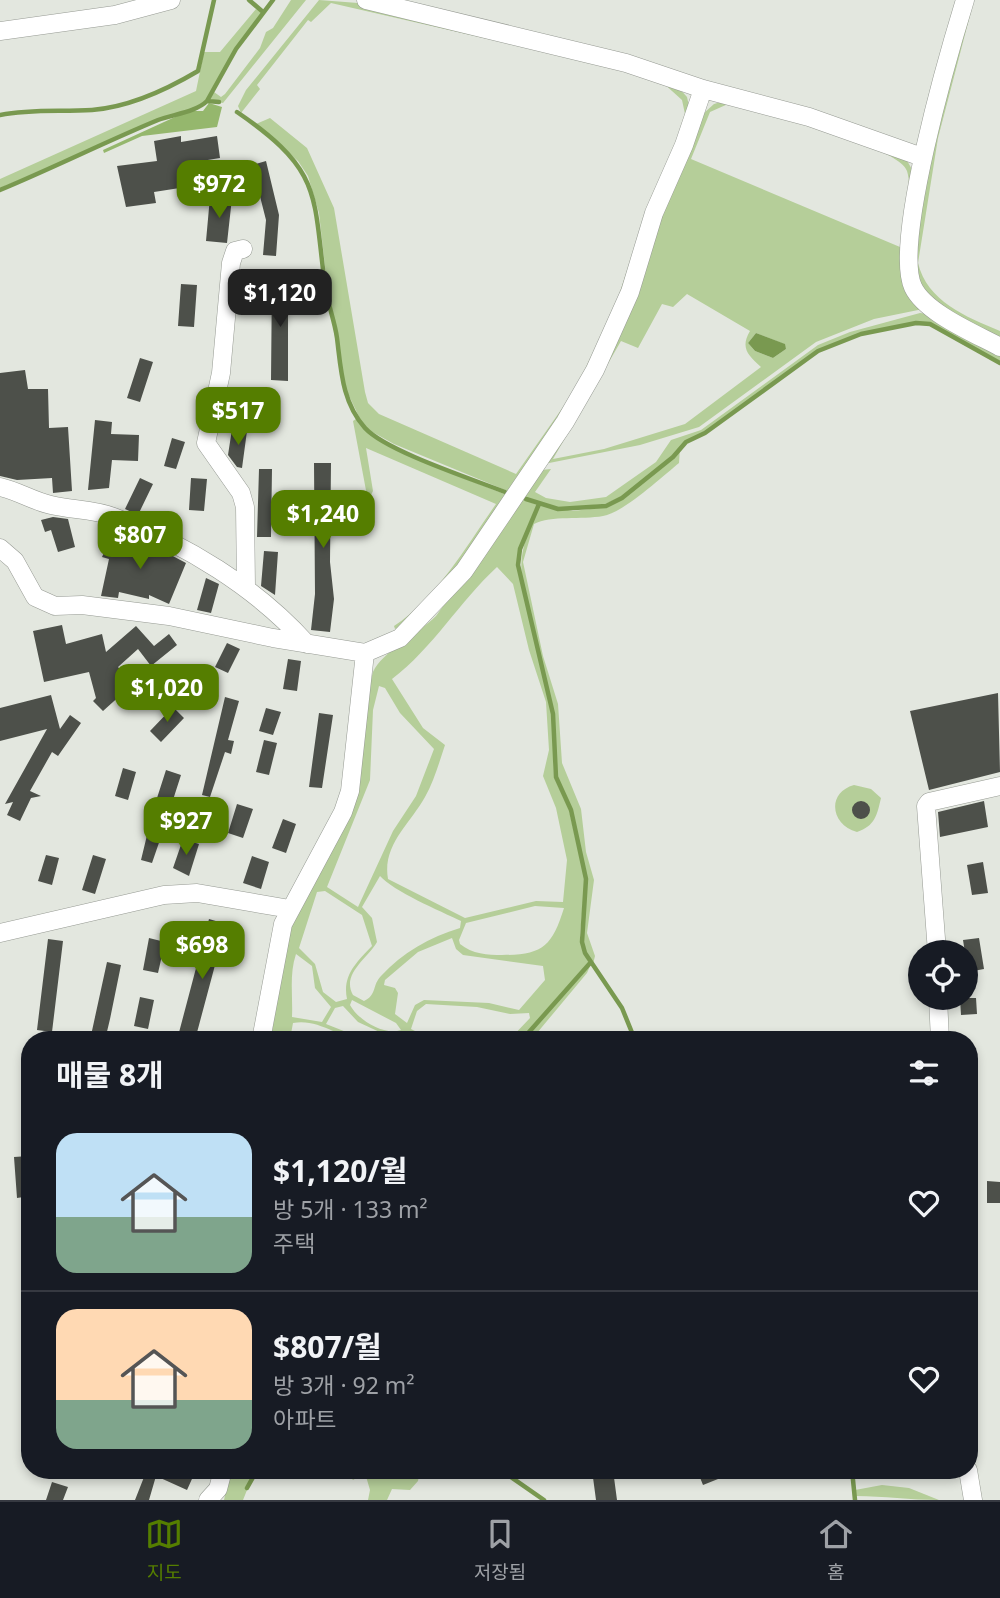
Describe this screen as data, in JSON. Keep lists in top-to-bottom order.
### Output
{
  "page": {
    "price": [
      "$972",
      "$1,120",
      "$517",
      "$1,240",
      "$807",
      "$1,020",
      "$927",
      "$698"
    ],
    "heading": "매물 8개",
    "list": [
      {
        "name": "$1,120/월",
        "note": "방 5개 · 133 m² · 주택"
      },
      {
        "name": "$807/월",
        "note": "방 3개 · 92 m² · 아파트"
      }
    ],
    "tabs": ["지도", "저장됨", "홈"]
  }
}
